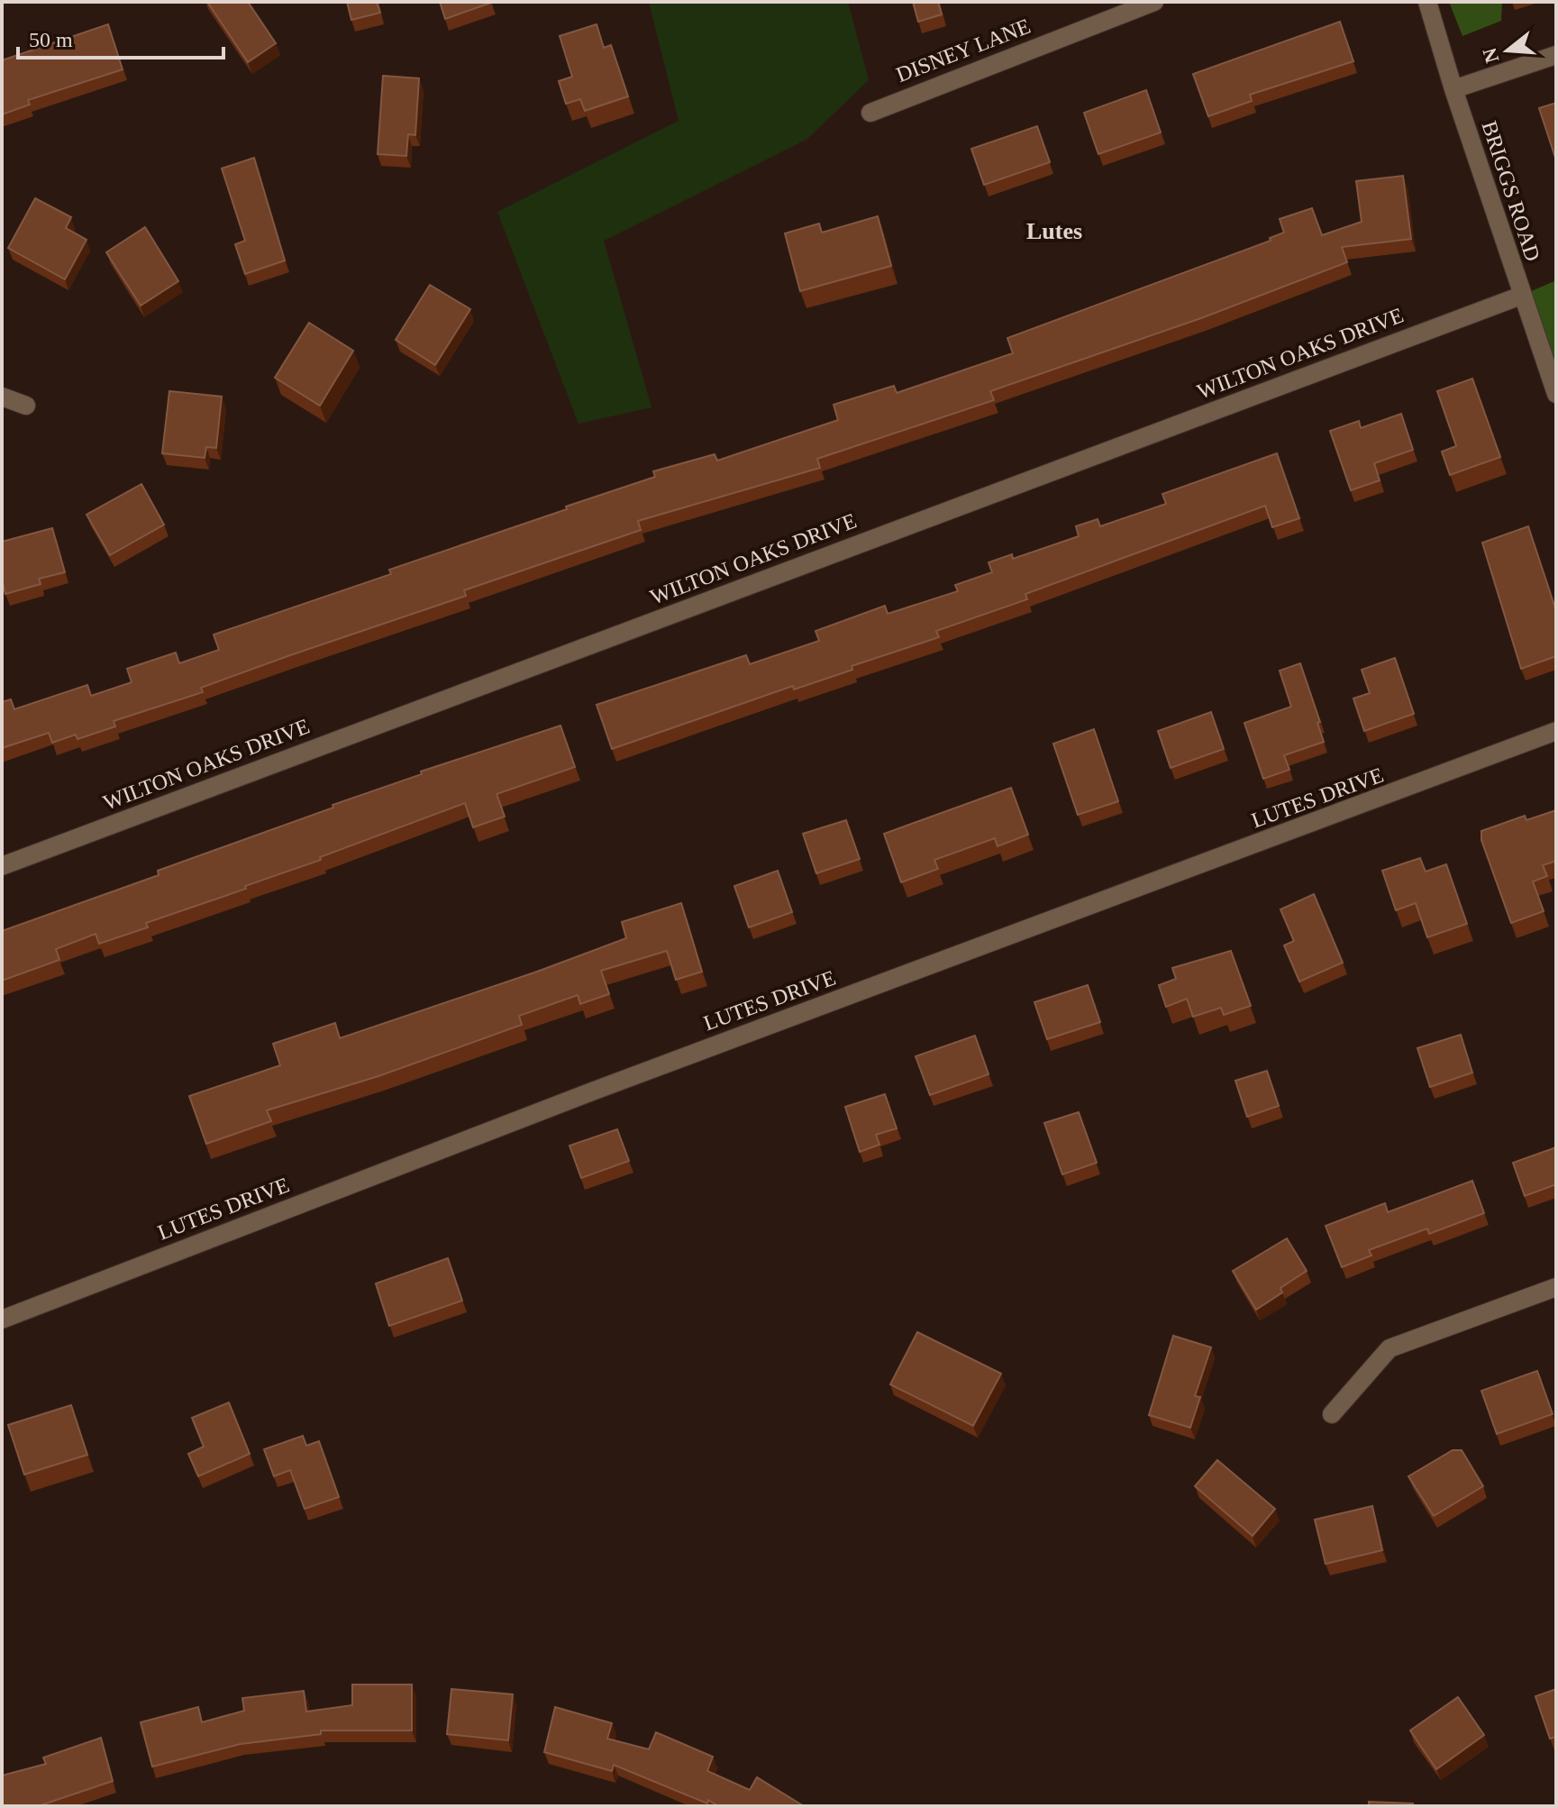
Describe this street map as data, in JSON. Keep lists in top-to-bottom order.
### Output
{
  "streets": {
    "street": [
      "DISNEY LANE",
      "BRIGGS ROAD",
      "WILTON OAKS DRIVE",
      "LUTES DRIVE"
    ]
  },
  "crossings": [
    ["BRIGGS ROAD", "WILTON OAKS DRIVE"]
  ],
  "districts": ["Lutes"],
  "scale_bar": "50 m",
  "north": "left"
}
